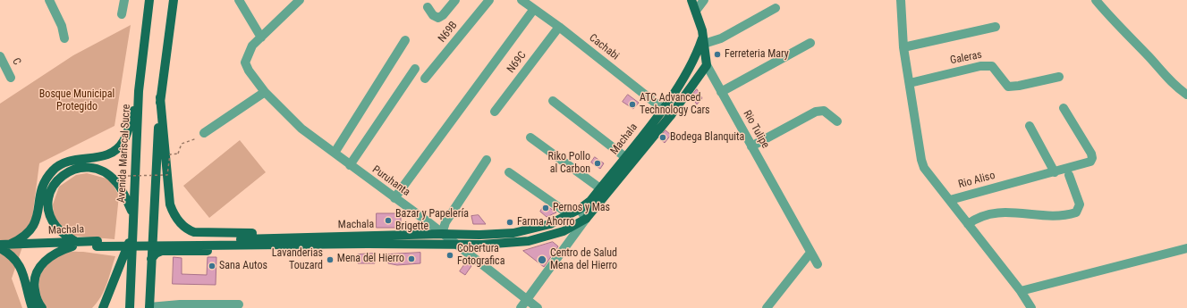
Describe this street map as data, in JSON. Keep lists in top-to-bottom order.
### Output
{
  "streets": {
    "main road": ["Rio Tulipe", "Machala", "Avenida Mariscal Sucre"],
    "street": [
      "N69B",
      "Cachabi",
      "Galeras",
      "C",
      "N69C",
      "Rio Aliso",
      "Puruhanta"
    ]
  },
  "crossings": [
    ["Cachabi", "N69C"],
    ["Cachabi", "Machala"],
    ["Galeras", "Rio Aliso"],
    ["Rio Tulipe", "Machala"],
    ["Machala", "Puruhanta"]
  ],
  "parks": ["Bosque Municipal Protegido"],
  "places": [
    "Ferreteria Mary",
    "ATC Advanced Technology Cars",
    "Bodega Blanquita",
    "Riko Pollo al Carbon",
    "Pernos y Mas",
    "Bazar y Papelería Brigette",
    "Farma Ahorro",
    "Cobertura Fotografica",
    "Mena del Hierro",
    "Lavanderias Touzard",
    "Centro de Salud Mena del Hierro",
    "Sana Autos"
  ]
}
